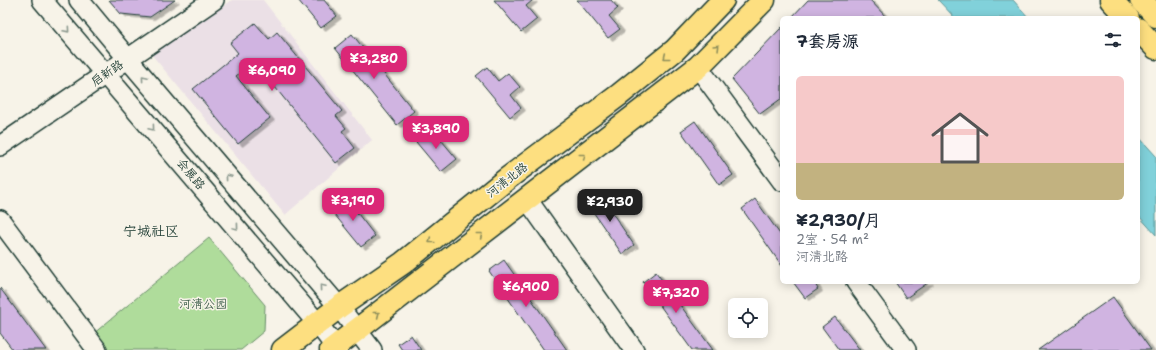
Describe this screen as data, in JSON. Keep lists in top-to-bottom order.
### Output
{
  "streets": {
    "main road": ["河清北路"],
    "street": ["启新路", "会展路"]
  },
  "crossings": [
    ["启新路", "会展路"],
    ["会展路", "河清北路"]
  ],
  "districts": ["宁城社区"],
  "parks": ["河清公园"],
  "page": {
    "heading": "7套房源",
    "price": [
      "¥3,280",
      "¥6,090",
      "¥3,890",
      "¥3,190",
      "¥2,930",
      "¥6,900",
      "¥7,320"
    ],
    "list": [
      {
        "name": "¥2,930/月",
        "note": "2室 · 54 m² · 河清北路"
      }
    ]
  }
}
